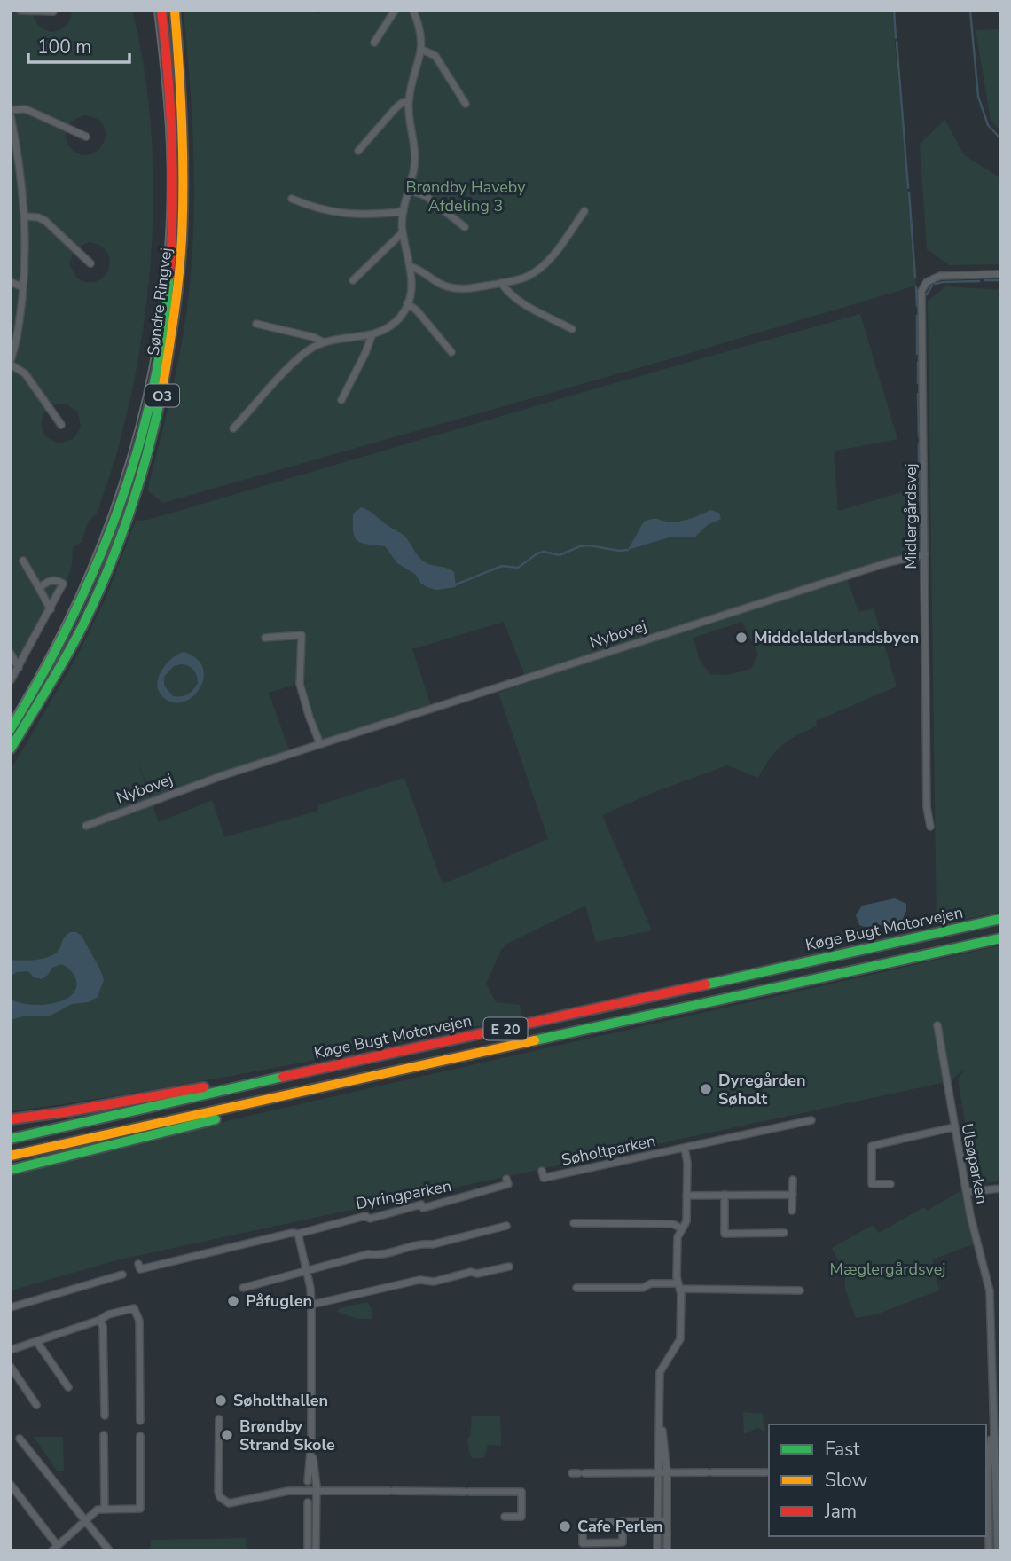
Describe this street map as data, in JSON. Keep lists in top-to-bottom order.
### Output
{
  "streets": {
    "main road": [
      "Søndre Ringvej",
      "O3",
      "Køge Bugt Motorvejen",
      "E 20"
    ],
    "street": [
      "Midlergårdsvej",
      "Nybovej",
      "Søholtparken",
      "Ulsøparken",
      "Dyringparken"
    ]
  },
  "crossings": [
    ["Midlergårdsvej", "Nybovej"]
  ],
  "parks": ["Brøndby Haveby Afdeling 3", "Mæglergårdsvej"],
  "places": [
    "Middelalderlandsbyen",
    "Dyregården Søholt",
    "Påfuglen",
    "Søholthallen",
    "Brøndby Strand Skole",
    "Cafe Perlen"
  ],
  "legend": ["Fast", "Slow", "Jam"],
  "scale_bar": "100 m"
}
